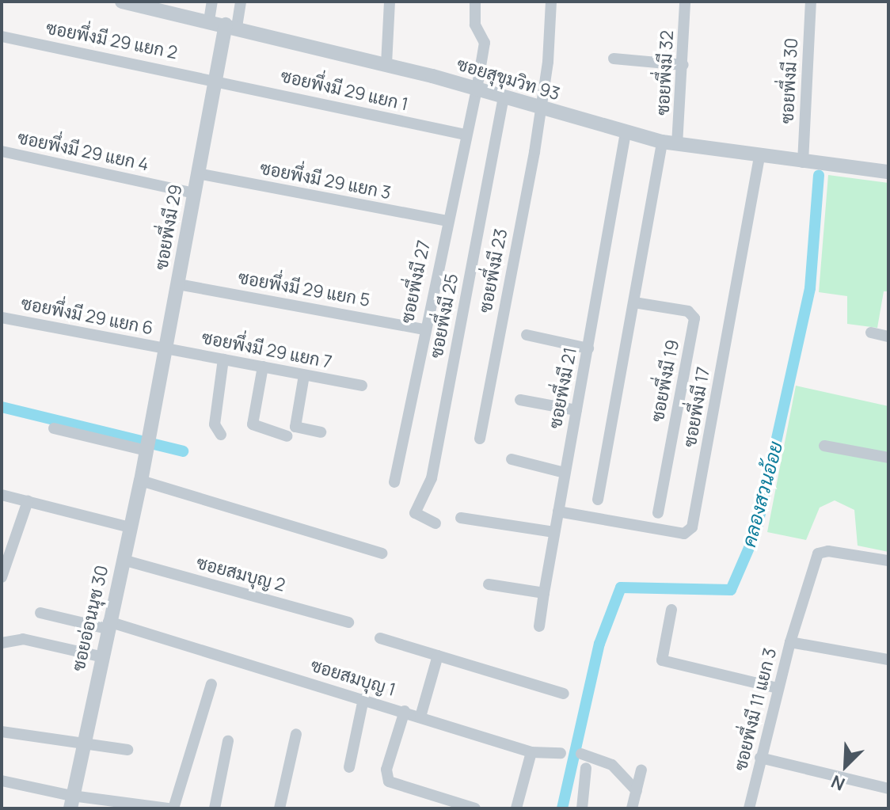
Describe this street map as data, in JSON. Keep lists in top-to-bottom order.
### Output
{
  "streets": {
    "street": [
      "ซอยพึ่งมี 29 แยก 2",
      "ซอยพึ่งมี 32",
      "ซอยสุขุมวิท 93",
      "ซอยพึ่งมี 30",
      "ซอยพึ่งมี 29 แยก 1",
      "ซอยพึ่งมี 29 แยก 4",
      "ซอยพึ่งมี 29 แยก 3",
      "ซอยพึ่งมี 29",
      "ซอยพึ่งมี 23",
      "ซอยพึ่งมี 27",
      "ซอยพึ่งมี 29 แยก 5",
      "ซอยพึ่งมี 29 แยก 6",
      "ซอยพึ่งมี 25",
      "ซอยพึ่งมี 29 แยก 7",
      "ซอยพึ่งมี 19",
      "ซอยพึ่งมี 21",
      "ซอยพึ่งมี 17",
      "ซอยสมบุญ 2",
      "ซอยอ่อนนุช 30",
      "ซอยสมบุญ 1",
      "ซอยพึ่งมี 11 แยก 3"
    ]
  },
  "crossings": [
    ["ซอยพึ่งมี 29 แยก 2", "ซอยพึ่งมี 29 แยก 1"],
    ["ซอยพึ่งมี 29 แยก 2", "ซอยพึ่งมี 29"],
    ["ซอยพึ่งมี 32", "ซอยสุขุมวิท 93"],
    ["ซอยสุขุมวิท 93", "ซอยพึ่งมี 30"],
    ["ซอยสุขุมวิท 93", "ซอยพึ่งมี 29"],
    ["ซอยสุขุมวิท 93", "ซอยพึ่งมี 23"],
    ["ซอยสุขุมวิท 93", "ซอยพึ่งมี 27"],
    ["ซอยสุขุมวิท 93", "ซอยพึ่งมี 25"],
    ["ซอยสุขุมวิท 93", "ซอยพึ่งมี 21"],
    ["ซอยสุขุมวิท 93", "ซอยพึ่งมี 17"],
    ["ซอยพึ่งมี 29 แยก 1", "ซอยพึ่งมี 29"],
    ["ซอยพึ่งมี 29 แยก 1", "ซอยพึ่งมี 27"],
    ["ซอยพึ่งมี 29 แยก 4", "ซอยพึ่งมี 29"],
    ["ซอยพึ่งมี 29 แยก 3", "ซอยพึ่งมี 29"],
    ["ซอยพึ่งมี 29 แยก 3", "ซอยพึ่งมี 27"],
    ["ซอยพึ่งมี 29", "ซอยพึ่งมี 29 แยก 5"],
    ["ซอยพึ่งมี 29", "ซอยพึ่งมี 29 แยก 6"],
    ["ซอยพึ่งมี 29", "ซอยพึ่งมี 29 แยก 7"],
    ["ซอยพึ่งมี 29", "ซอยอ่อนนุช 30"],
    ["ซอยพึ่งมี 27", "ซอยพึ่งมี 29 แยก 5"],
    ["ซอยพึ่งมี 29 แยก 6", "ซอยพึ่งมี 29 แยก 7"],
    ["ซอยพึ่งมี 21", "ซอยพึ่งมี 17"],
    ["ซอยสมบุญ 2", "ซอยอ่อนนุช 30"],
    ["ซอยอ่อนนุช 30", "ซอยสมบุญ 1"]
  ],
  "water": ["คลองสวนอ้อย"],
  "north": "bottom left"
}
